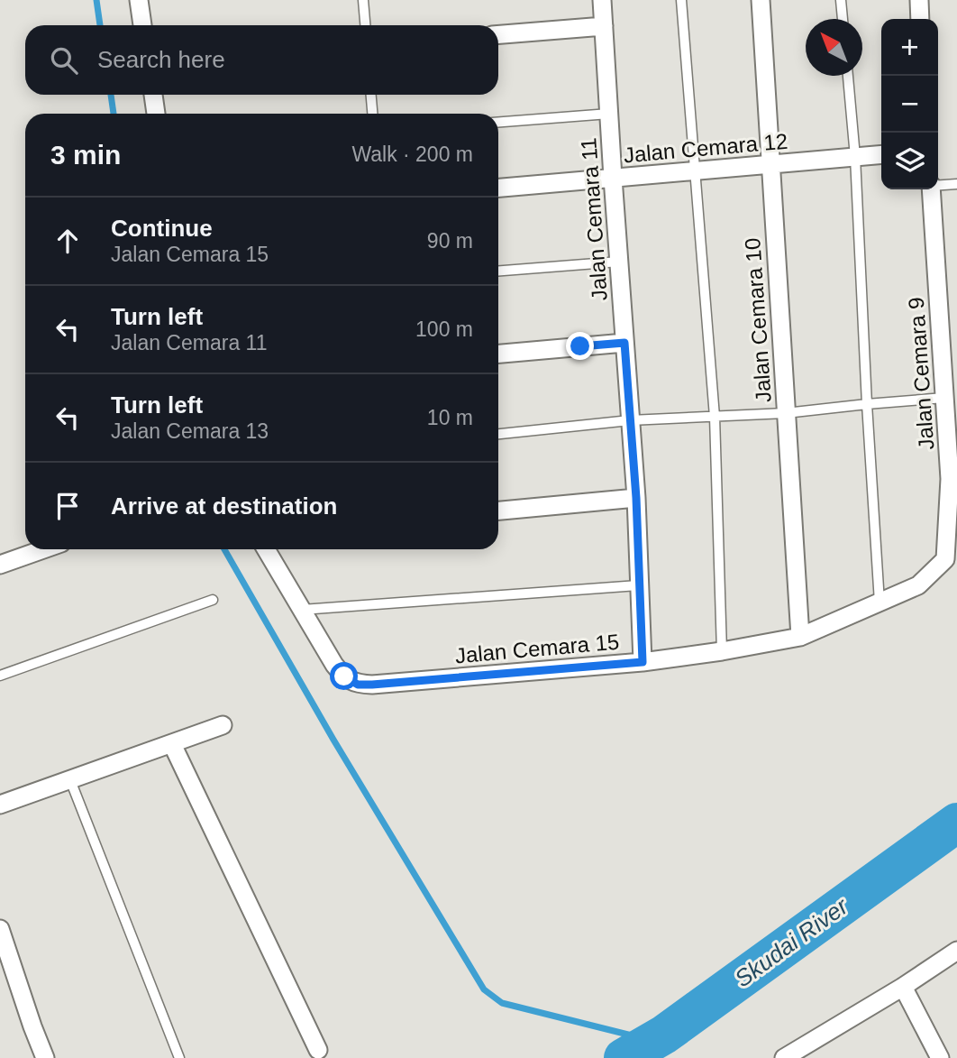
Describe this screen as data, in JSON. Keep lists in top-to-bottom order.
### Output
{
  "streets": {
    "street": [
      "Jalan Cemara 12",
      "Jalan Cemara 11",
      "Jalan Cemara 10",
      "Jalan Cemara 9",
      "Jalan Cemara 15"
    ]
  },
  "crossings": [
    ["Jalan Cemara 12", "Jalan Cemara 11"],
    ["Jalan Cemara 12", "Jalan Cemara 10"],
    ["Jalan Cemara 11", "Jalan Cemara 15"],
    ["Jalan Cemara 10", "Jalan Cemara 15"],
    ["Jalan Cemara 9", "Jalan Cemara 15"]
  ],
  "water": ["Skudai River"],
  "north": "top left",
  "page": {
    "map_buttons": ["+", "−"],
    "search": "Search here",
    "heading": ["3 min", "Walk · 200 m"],
    "list": [
      ["Continue", "Jalan Cemara 15", "90 m"],
      ["Turn left", "Jalan Cemara 11", "100 m"],
      ["Turn left", "Jalan Cemara 13", "10 m"],
      "Arrive at destination"
    ]
  }
}
